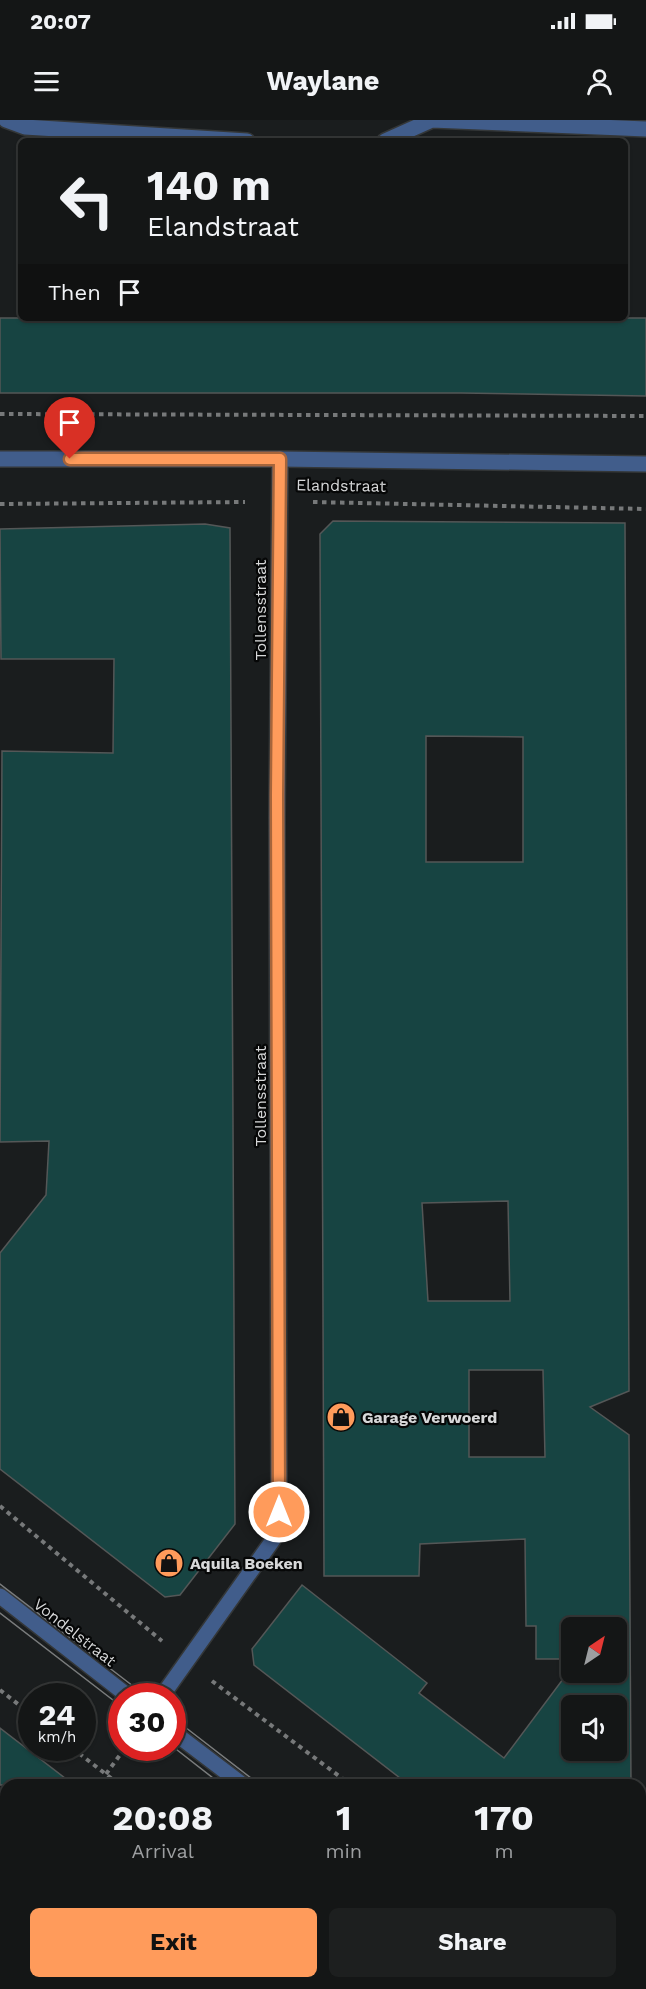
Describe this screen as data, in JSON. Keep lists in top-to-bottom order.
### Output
{
  "streets": {
    "street": ["Elandstraat", "Tollensstraat", "Vondelstraat"]
  },
  "crossings": [
    ["Elandstraat", "Tollensstraat"]
  ],
  "places": {
    "shop": ["Garage Verwoerd", "Aquila Boeken"]
  },
  "north": "top right",
  "page": {
    "status": "20:07",
    "header": "Waylane",
    "turn": ["140 m", "Elandstraat"],
    "then": "Then",
    "speed": "24 km/h",
    "limit": "30",
    "eta": [
      "20:08",
      "Arrival",
      "1",
      "min",
      "170",
      "m"
    ],
    "buttons": ["Exit", "Share"]
  }
}
